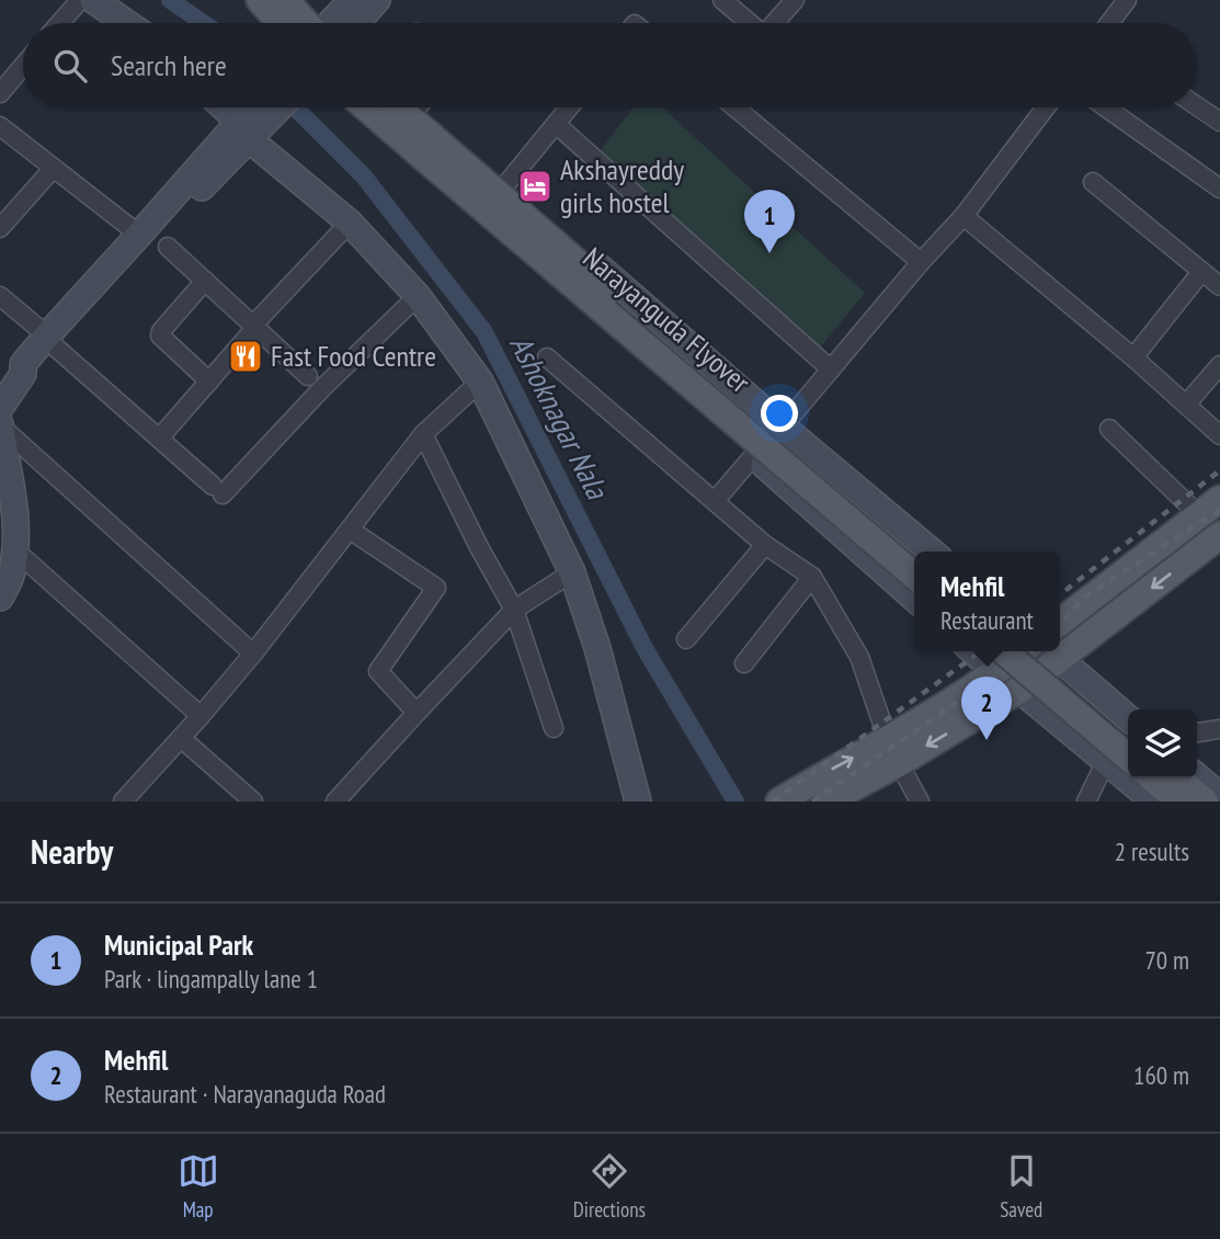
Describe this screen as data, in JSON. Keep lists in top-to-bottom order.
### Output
{
  "streets": {
    "main road": ["Narayanguda Flyover"]
  },
  "water": ["Ashoknagar Nala"],
  "places": {
    "hotel": ["Akshayreddy girls hostel"],
    "restaurant": ["Fast Food Centre"]
  },
  "page": {
    "search": "Search here",
    "pins": ["1", "2"],
    "popup": ["Mehfil", "Restaurant"],
    "heading": ["Nearby", "2 results"],
    "list": [
      {
        "mark": "1",
        "name": "Municipal Park",
        "note": "Park · lingampally lane 1",
        "value": "70 m"
      },
      {
        "mark": "2",
        "name": "Mehfil",
        "note": "Restaurant · Narayanaguda Road",
        "value": "160 m"
      }
    ],
    "nav": ["Map", "Directions", "Saved"]
  }
}
